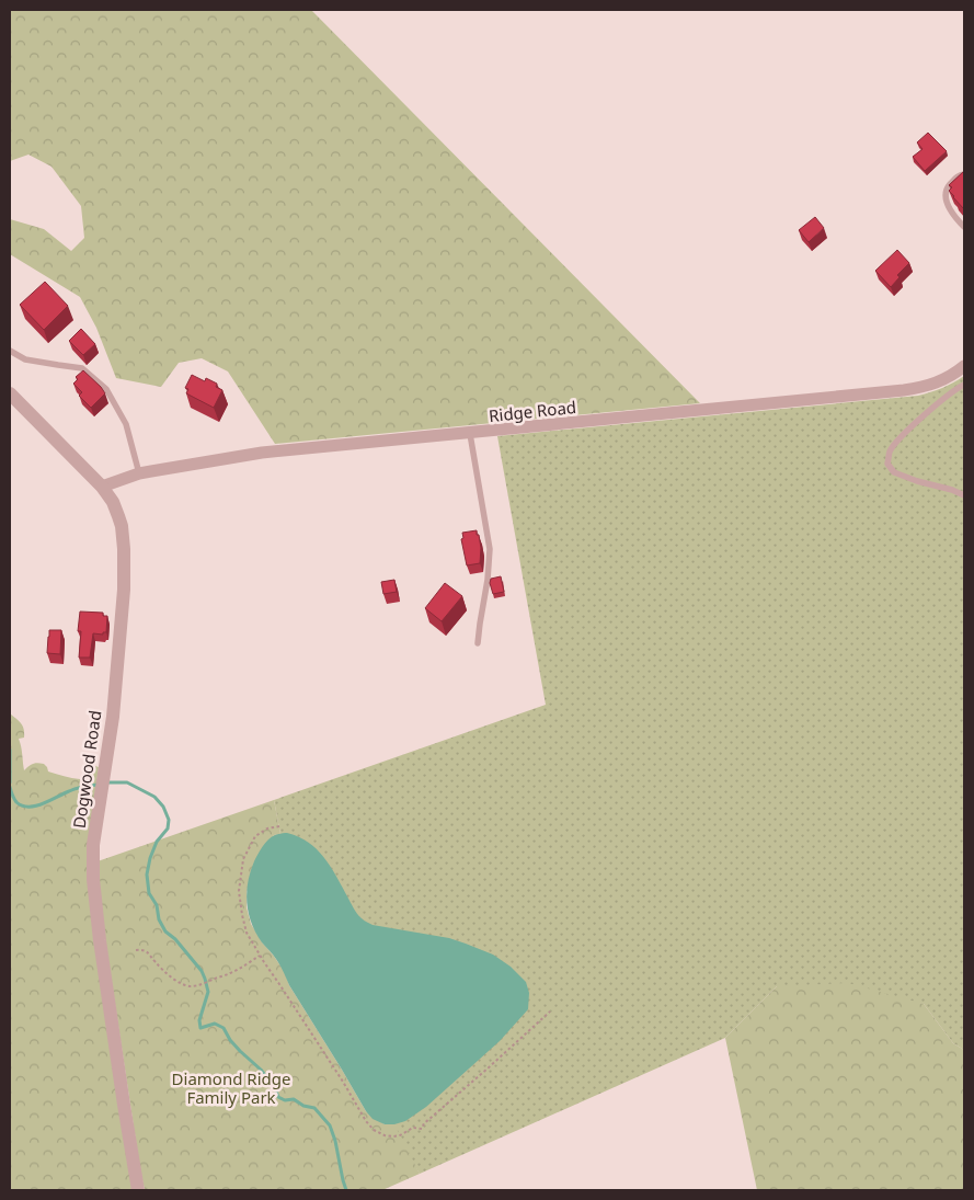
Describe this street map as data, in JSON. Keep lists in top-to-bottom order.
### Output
{
  "streets": {
    "street": ["Ridge Road", "Dogwood Road"]
  },
  "crossings": [
    ["Ridge Road", "Dogwood Road"]
  ],
  "parks": ["Diamond Ridge Family Park"]
}
